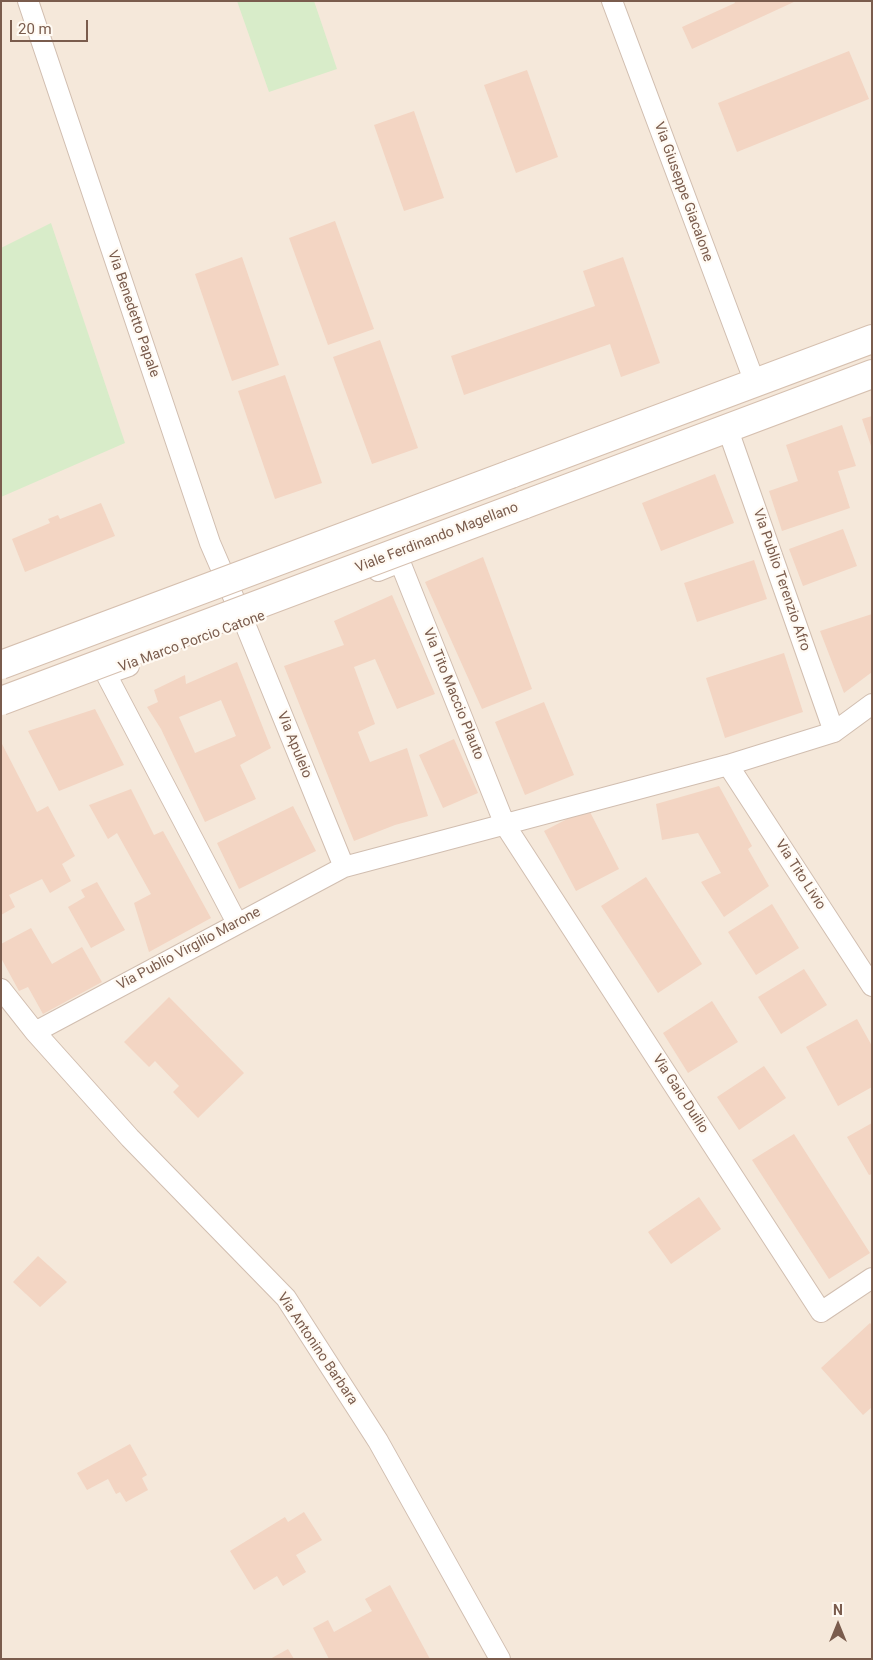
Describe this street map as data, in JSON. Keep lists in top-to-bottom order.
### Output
{
  "streets": {
    "street": [
      "Via Giuseppe Giacalone",
      "Via Benedetto Papale",
      "Viale Ferdinando Magellano",
      "Via Publio Terenzio Afro",
      "Via Marco Porcio Catone",
      "Via Tito Maccio Plauto",
      "Via Apuleio",
      "Via Tito Livio",
      "Via Publio Virgilio Marone",
      "Via Gaio Duilio",
      "Via Antonino Barbara"
    ]
  },
  "crossings": [
    ["Via Benedetto Papale", "Via Marco Porcio Catone"],
    ["Via Benedetto Papale", "Via Apuleio"],
    ["Viale Ferdinando Magellano", "Via Publio Terenzio Afro"],
    ["Via Publio Terenzio Afro", "Via Publio Virgilio Marone"],
    ["Via Marco Porcio Catone", "Via Tito Maccio Plauto"],
    ["Via Marco Porcio Catone", "Via Apuleio"],
    ["Via Marco Porcio Catone", "Via Publio Virgilio Marone"],
    ["Via Tito Maccio Plauto", "Via Publio Virgilio Marone"],
    ["Via Tito Maccio Plauto", "Via Gaio Duilio"],
    ["Via Apuleio", "Via Publio Virgilio Marone"],
    ["Via Tito Livio", "Via Publio Virgilio Marone"],
    ["Via Publio Virgilio Marone", "Via Gaio Duilio"],
    ["Via Publio Virgilio Marone", "Via Antonino Barbara"]
  ],
  "scale_bar": "20 m",
  "north": "top"
}
